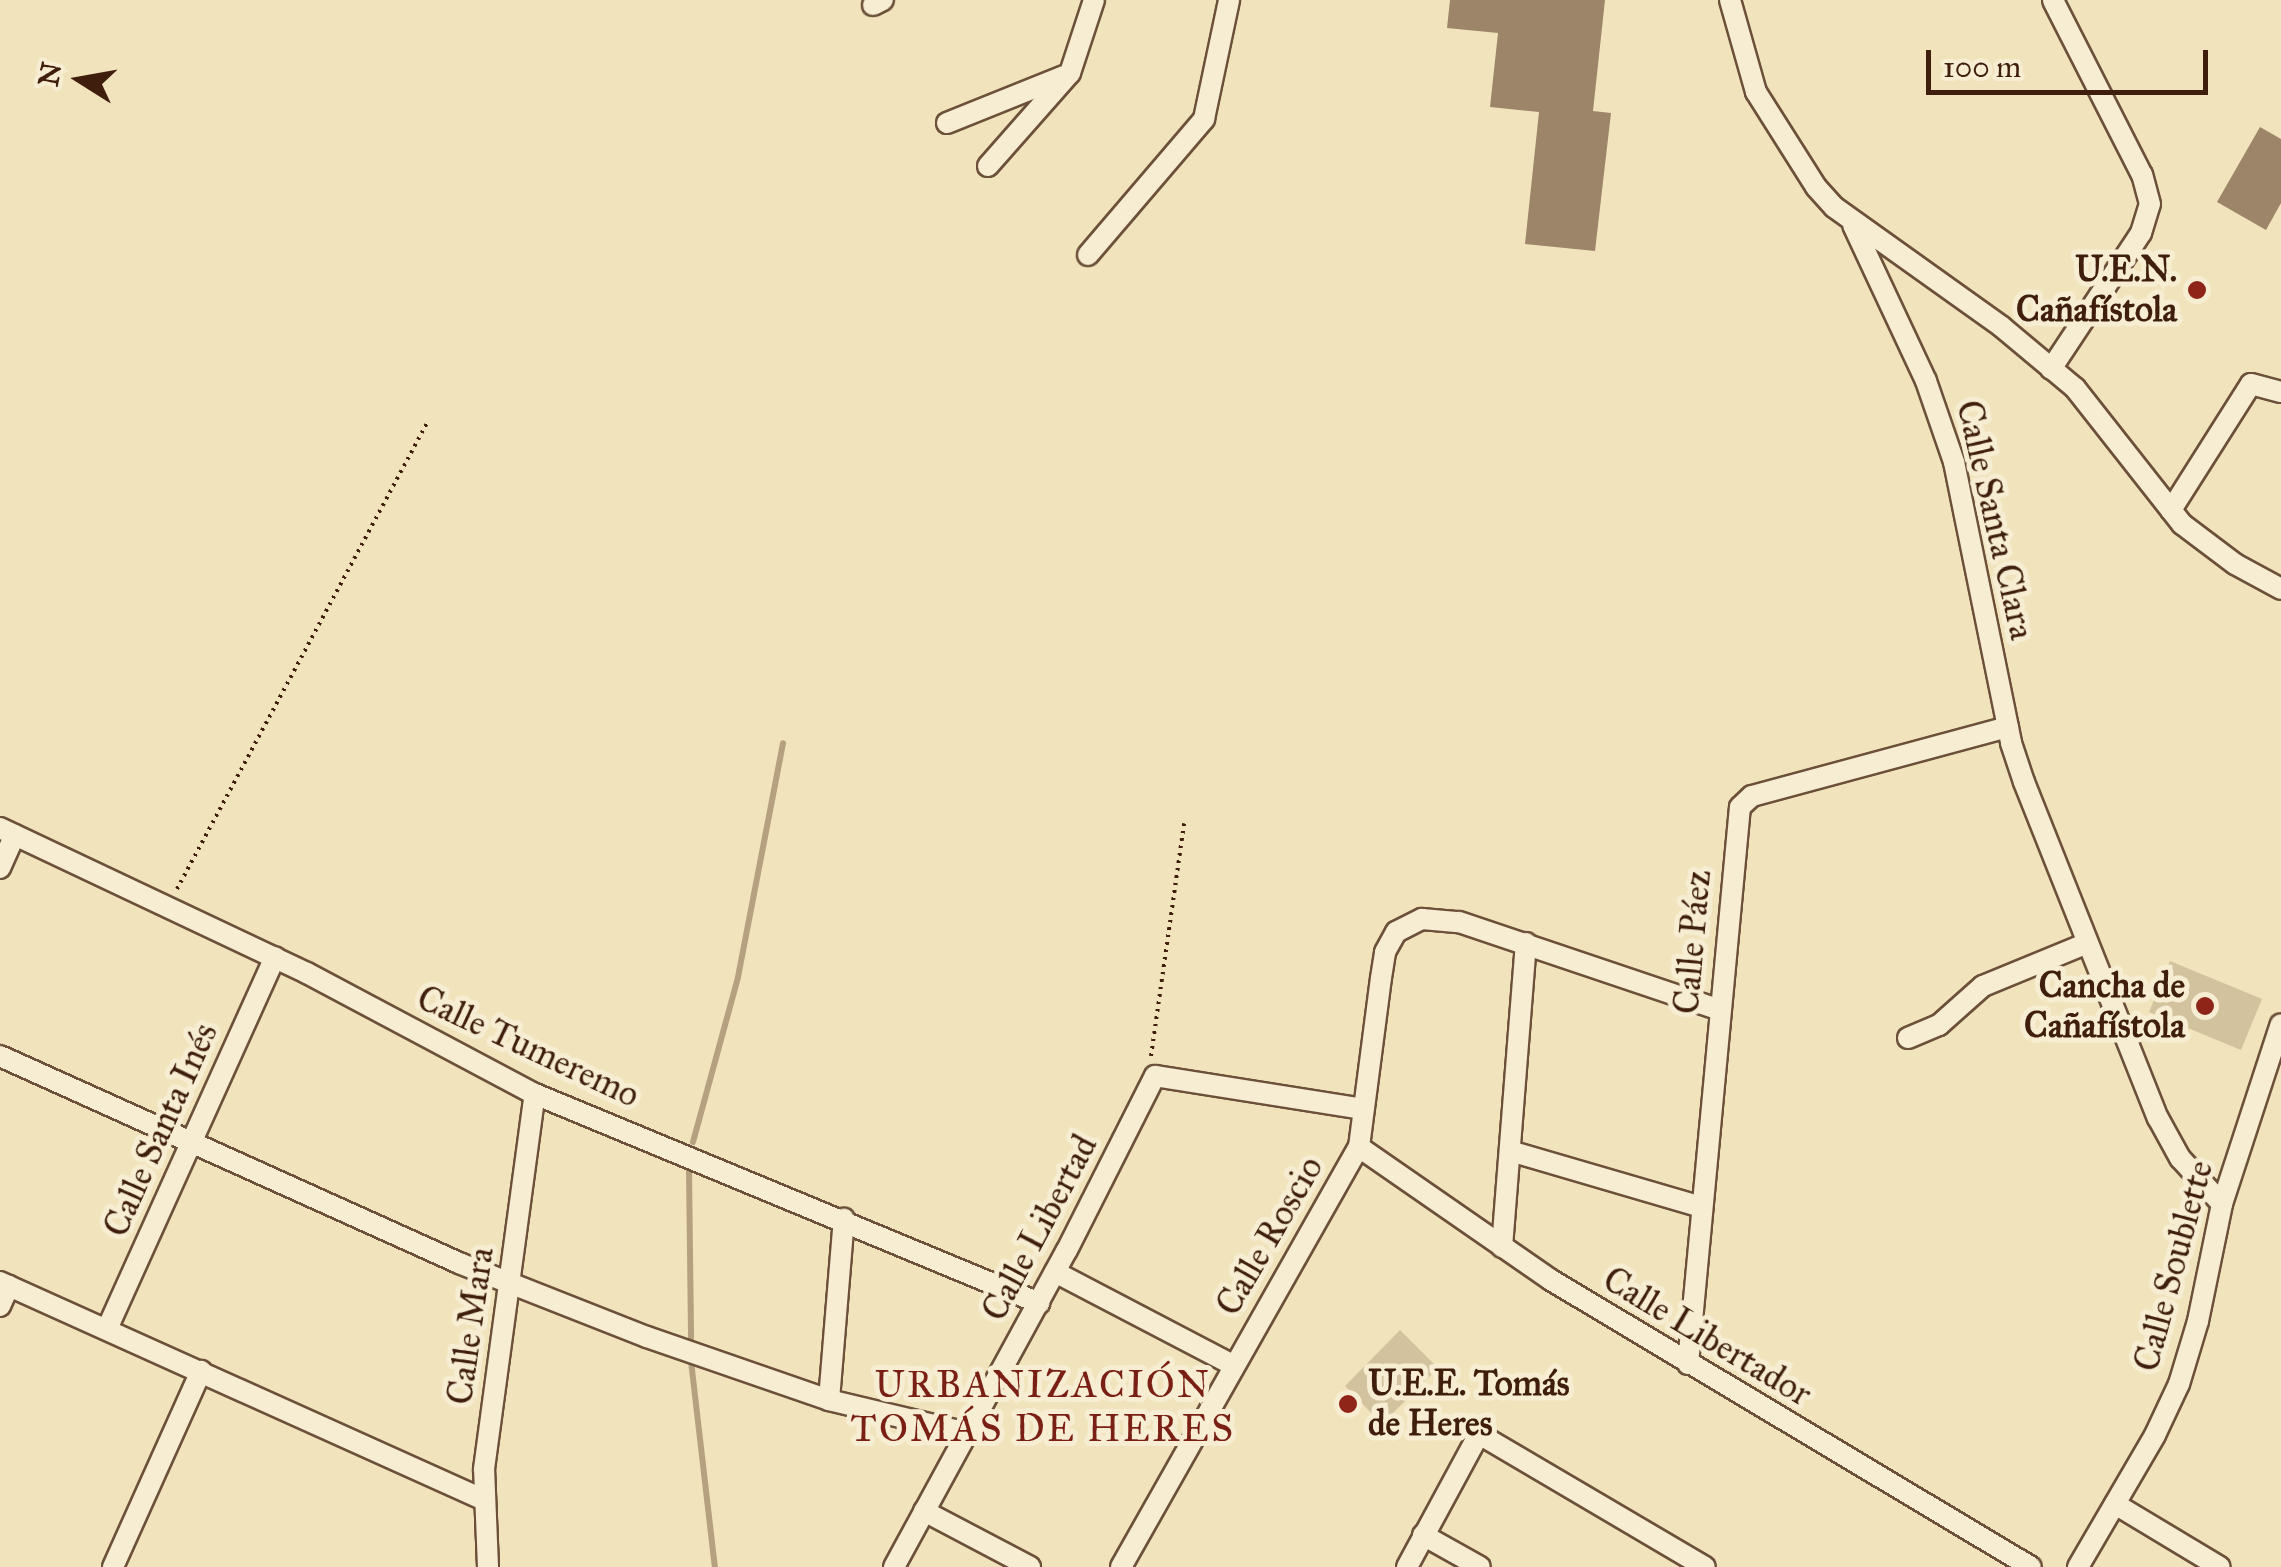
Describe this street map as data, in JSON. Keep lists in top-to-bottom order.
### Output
{
  "streets": {
    "street": [
      "Calle Santa Clara",
      "Calle Páez",
      "Calle Tumeremo",
      "Calle Santa Inés",
      "Calle Libertad",
      "Calle Roscio",
      "Calle Soublette",
      "Calle Mara",
      "Calle Libertador"
    ]
  },
  "crossings": [
    ["Calle Santa Clara", "Calle Páez"],
    ["Calle Santa Clara", "Calle Soublette"],
    ["Calle Páez", "Calle Libertador"],
    ["Calle Tumeremo", "Calle Santa Inés"],
    ["Calle Tumeremo", "Calle Libertad"],
    ["Calle Tumeremo", "Calle Mara"],
    ["Calle Roscio", "Calle Libertador"]
  ],
  "districts": ["URBANIZACIÓN TOMÁS DE HERES"],
  "places": ["U.E.N. Cañafístola", "Cancha de Cañafístola", "U.E.E. Tomás de Heres"],
  "scale_bar": "100 m",
  "north": "left"
}
